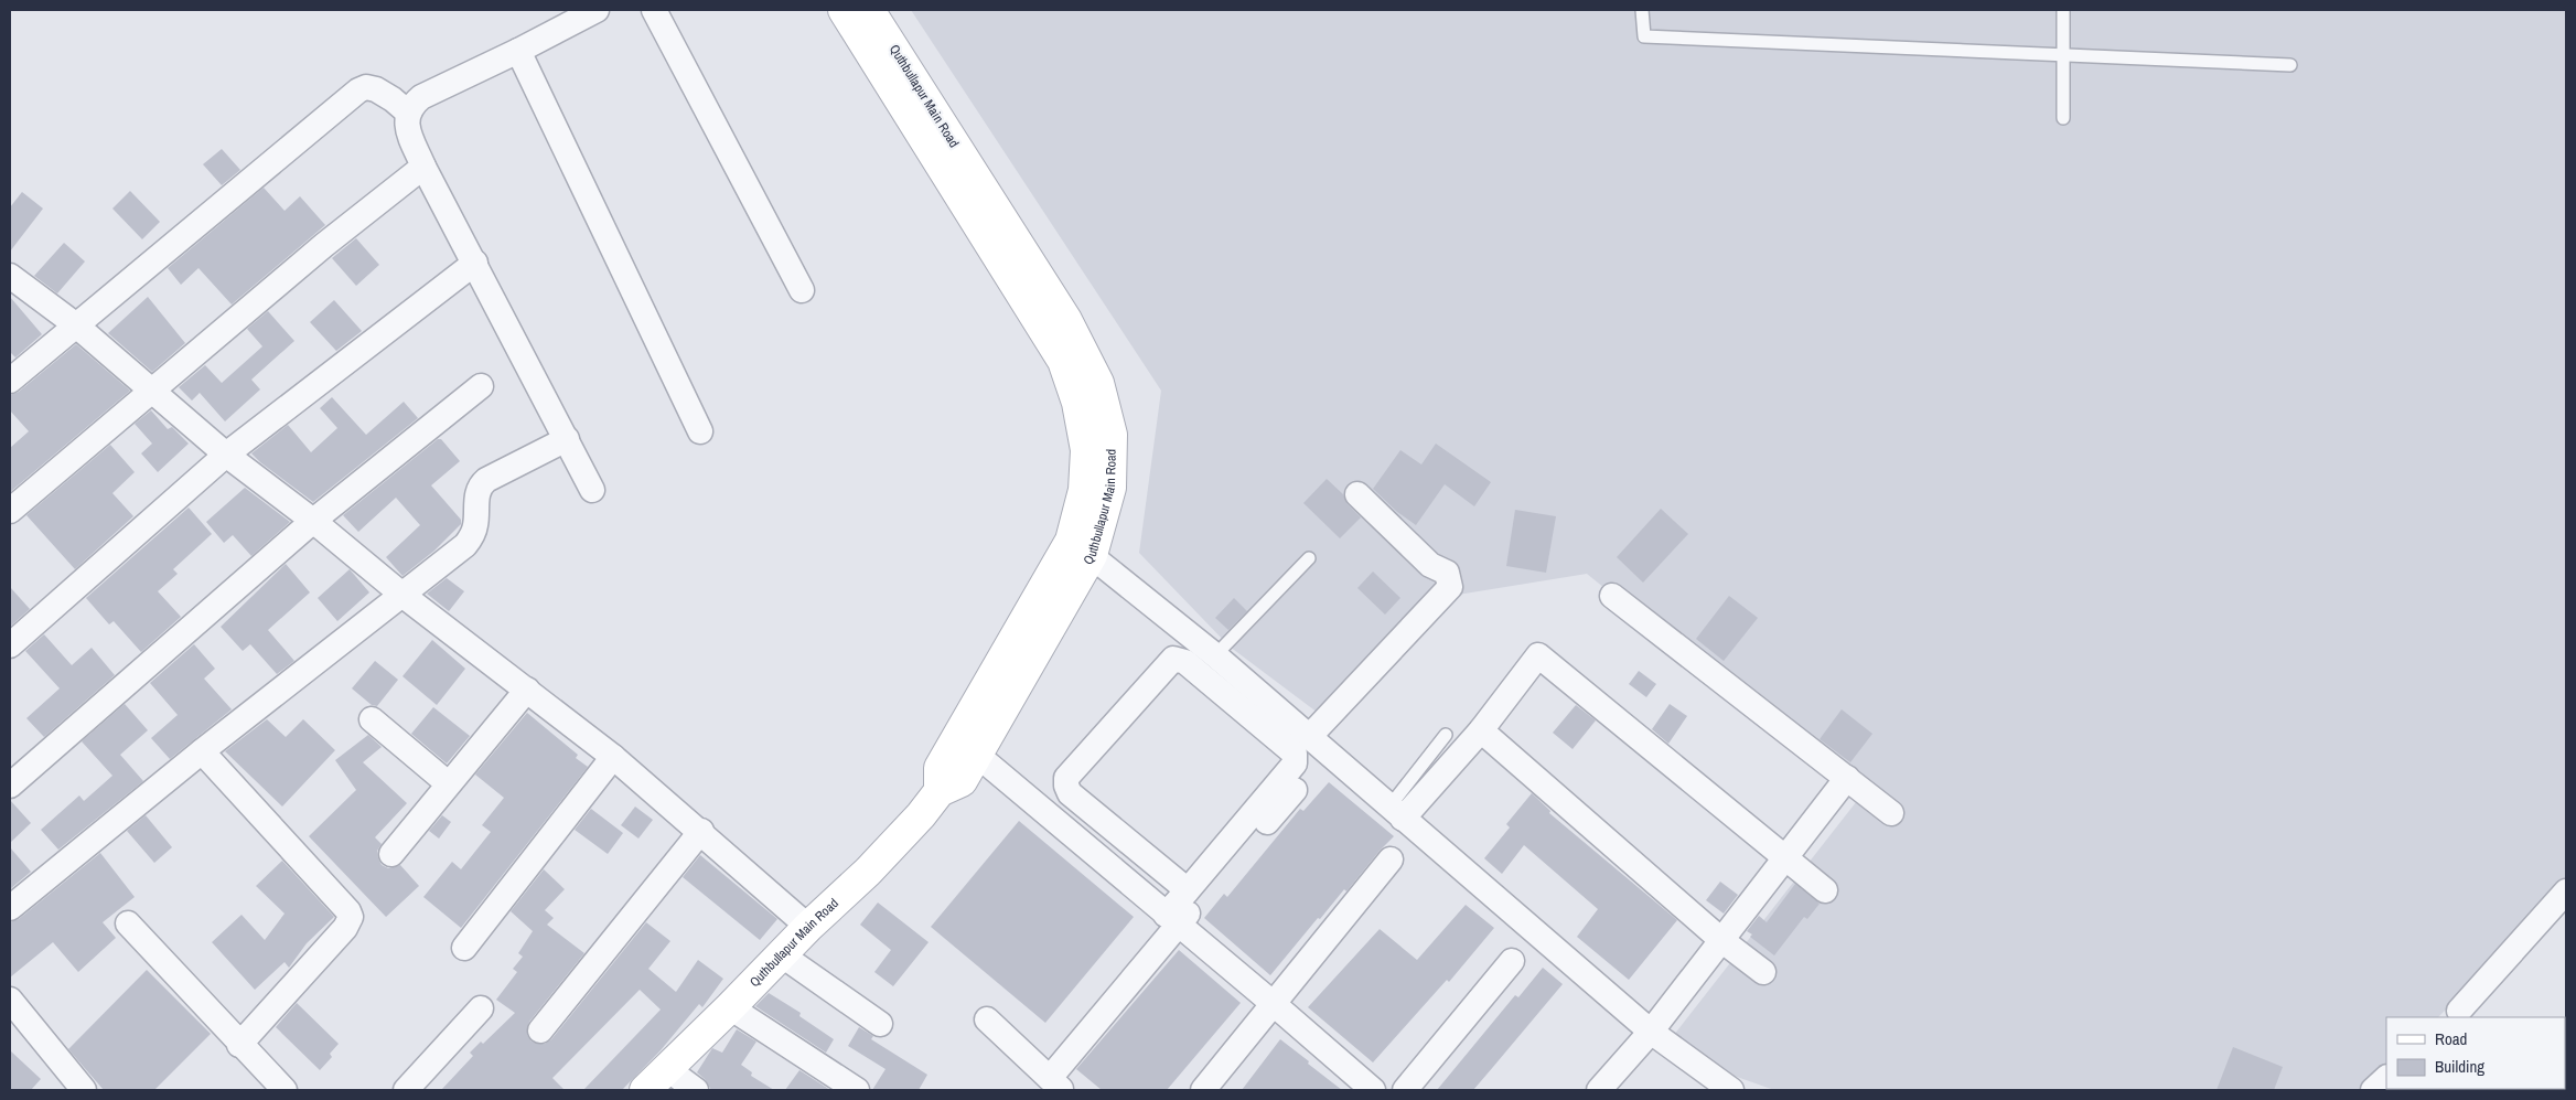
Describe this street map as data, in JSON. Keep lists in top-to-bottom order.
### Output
{
  "streets": {
    "main road": ["Quthbullapur Main Road"]
  },
  "legend": ["Road", "Building"]
}
